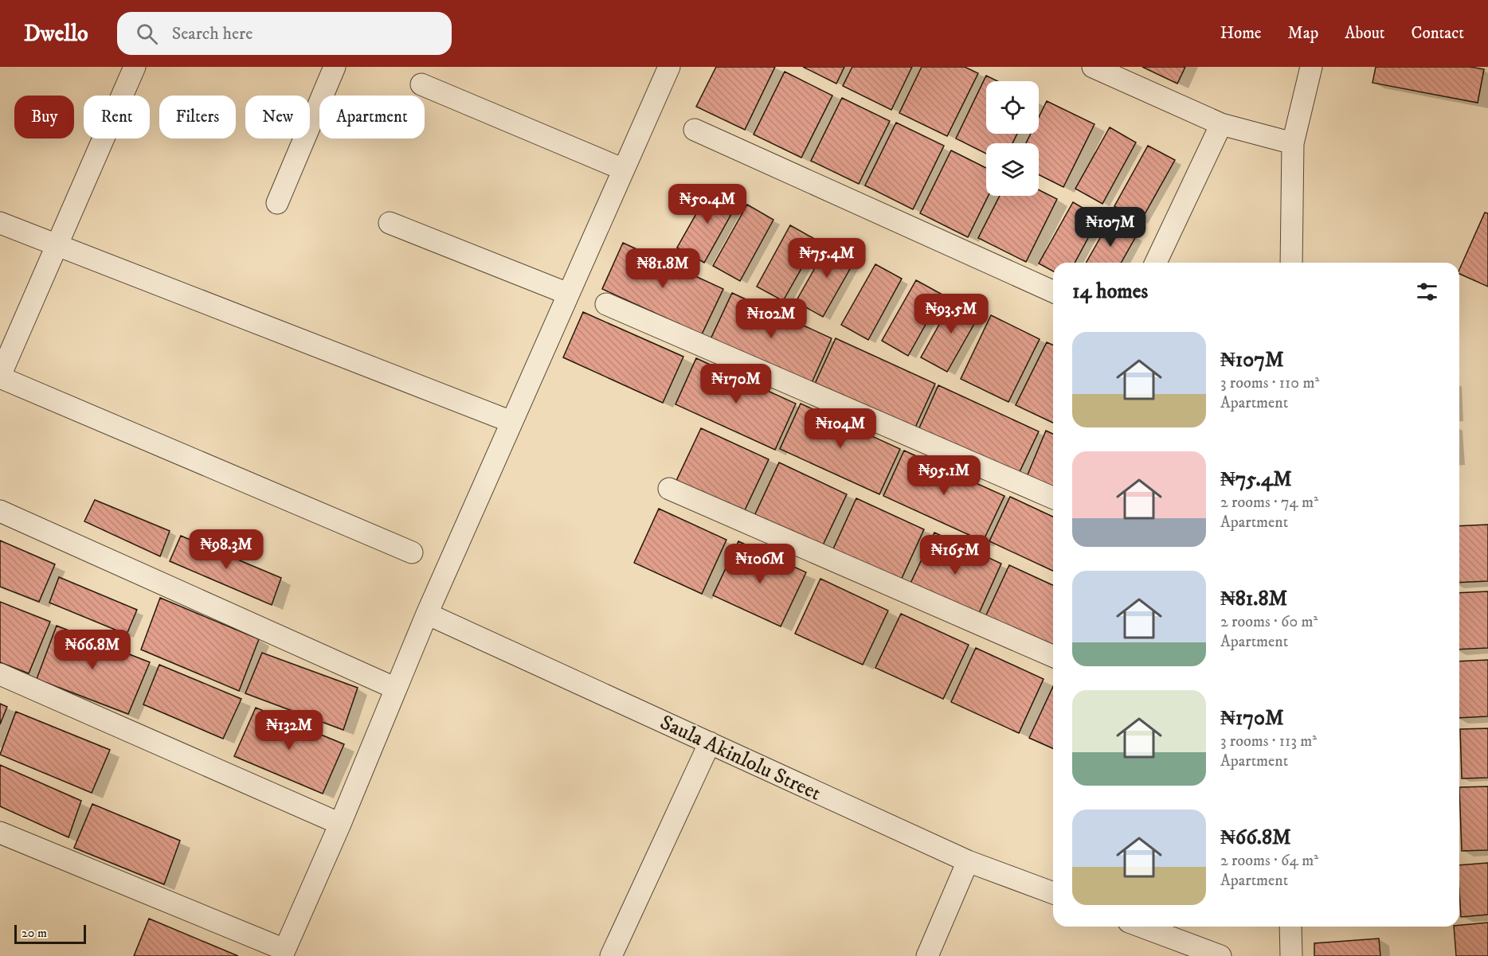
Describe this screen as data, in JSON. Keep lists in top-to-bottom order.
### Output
{
  "streets": {
    "street": ["Saula Akinlolu Street"]
  },
  "scale_bar": "20 m",
  "page": {
    "header": "Dwello",
    "search": "Search here",
    "nav": [
      "Home",
      "Map",
      "About",
      "Contact"
    ],
    "chip": [
      "Buy",
      "Rent",
      "Filters",
      "New",
      "Apartment"
    ],
    "price": [
      "₦50.4M",
      "₦107M",
      "₦75.4M",
      "₦81.8M",
      "₦93.5M",
      "₦102M",
      "₦170M",
      "₦104M",
      "₦95.1M",
      "₦98.3M",
      "₦165M",
      "₦106M",
      "₦66.8M",
      "₦132M"
    ],
    "heading": "14 homes",
    "list": [
      {
        "name": "₦107M",
        "note": "3 rooms · 110 m² · Apartment"
      },
      {
        "name": "₦75.4M",
        "note": "2 rooms · 74 m² · Apartment"
      },
      {
        "name": "₦81.8M",
        "note": "2 rooms · 60 m² · Apartment"
      },
      {
        "name": "₦170M",
        "note": "3 rooms · 113 m² · Apartment"
      },
      {
        "name": "₦66.8M",
        "note": "2 rooms · 64 m² · Apartment"
      }
    ],
    "scale": "20 m"
  }
}
